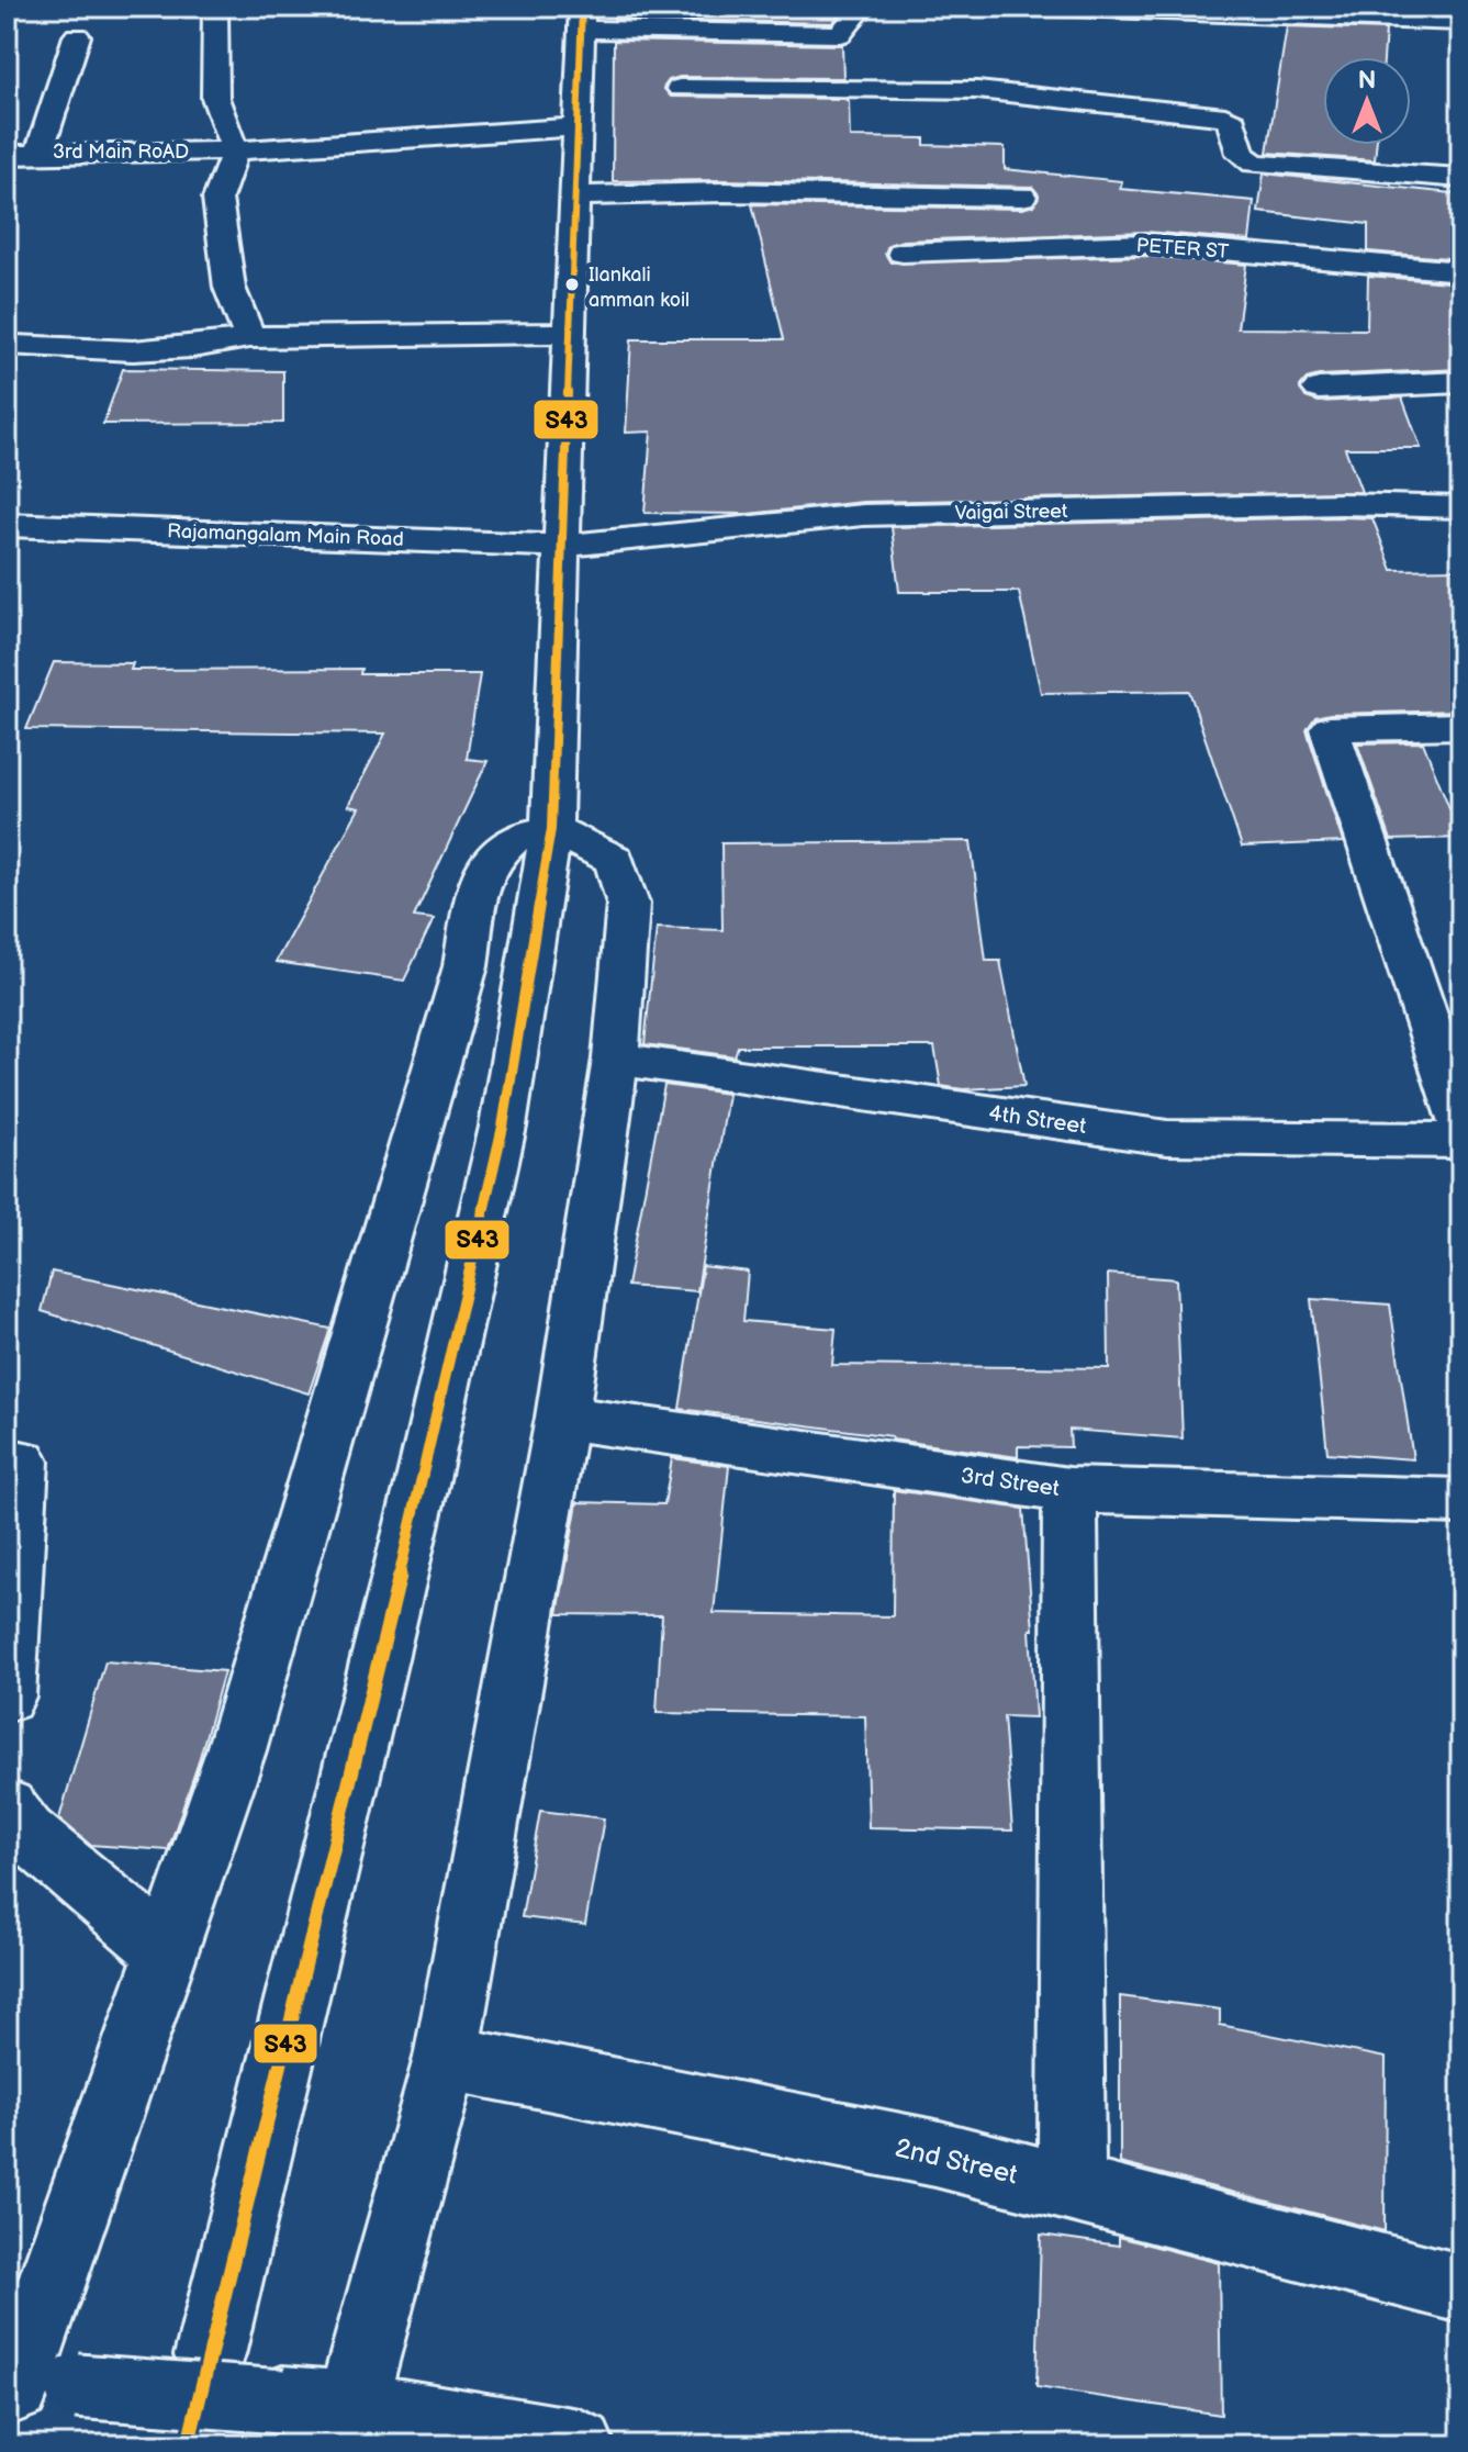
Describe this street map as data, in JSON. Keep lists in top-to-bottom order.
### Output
{
  "streets": {
    "street": [
      "3rd Main RoAD",
      "PETER ST",
      "Vaigai Street",
      "Rajamangalam Main Road",
      "4th Street",
      "3rd Street",
      "2nd Street"
    ]
  },
  "crossings": [
    ["Vaigai Street", "Rajamangalam Main Road"]
  ],
  "places": ["Ilankali amman koil"],
  "lines": ["transit line S43"],
  "north": "top"
}
